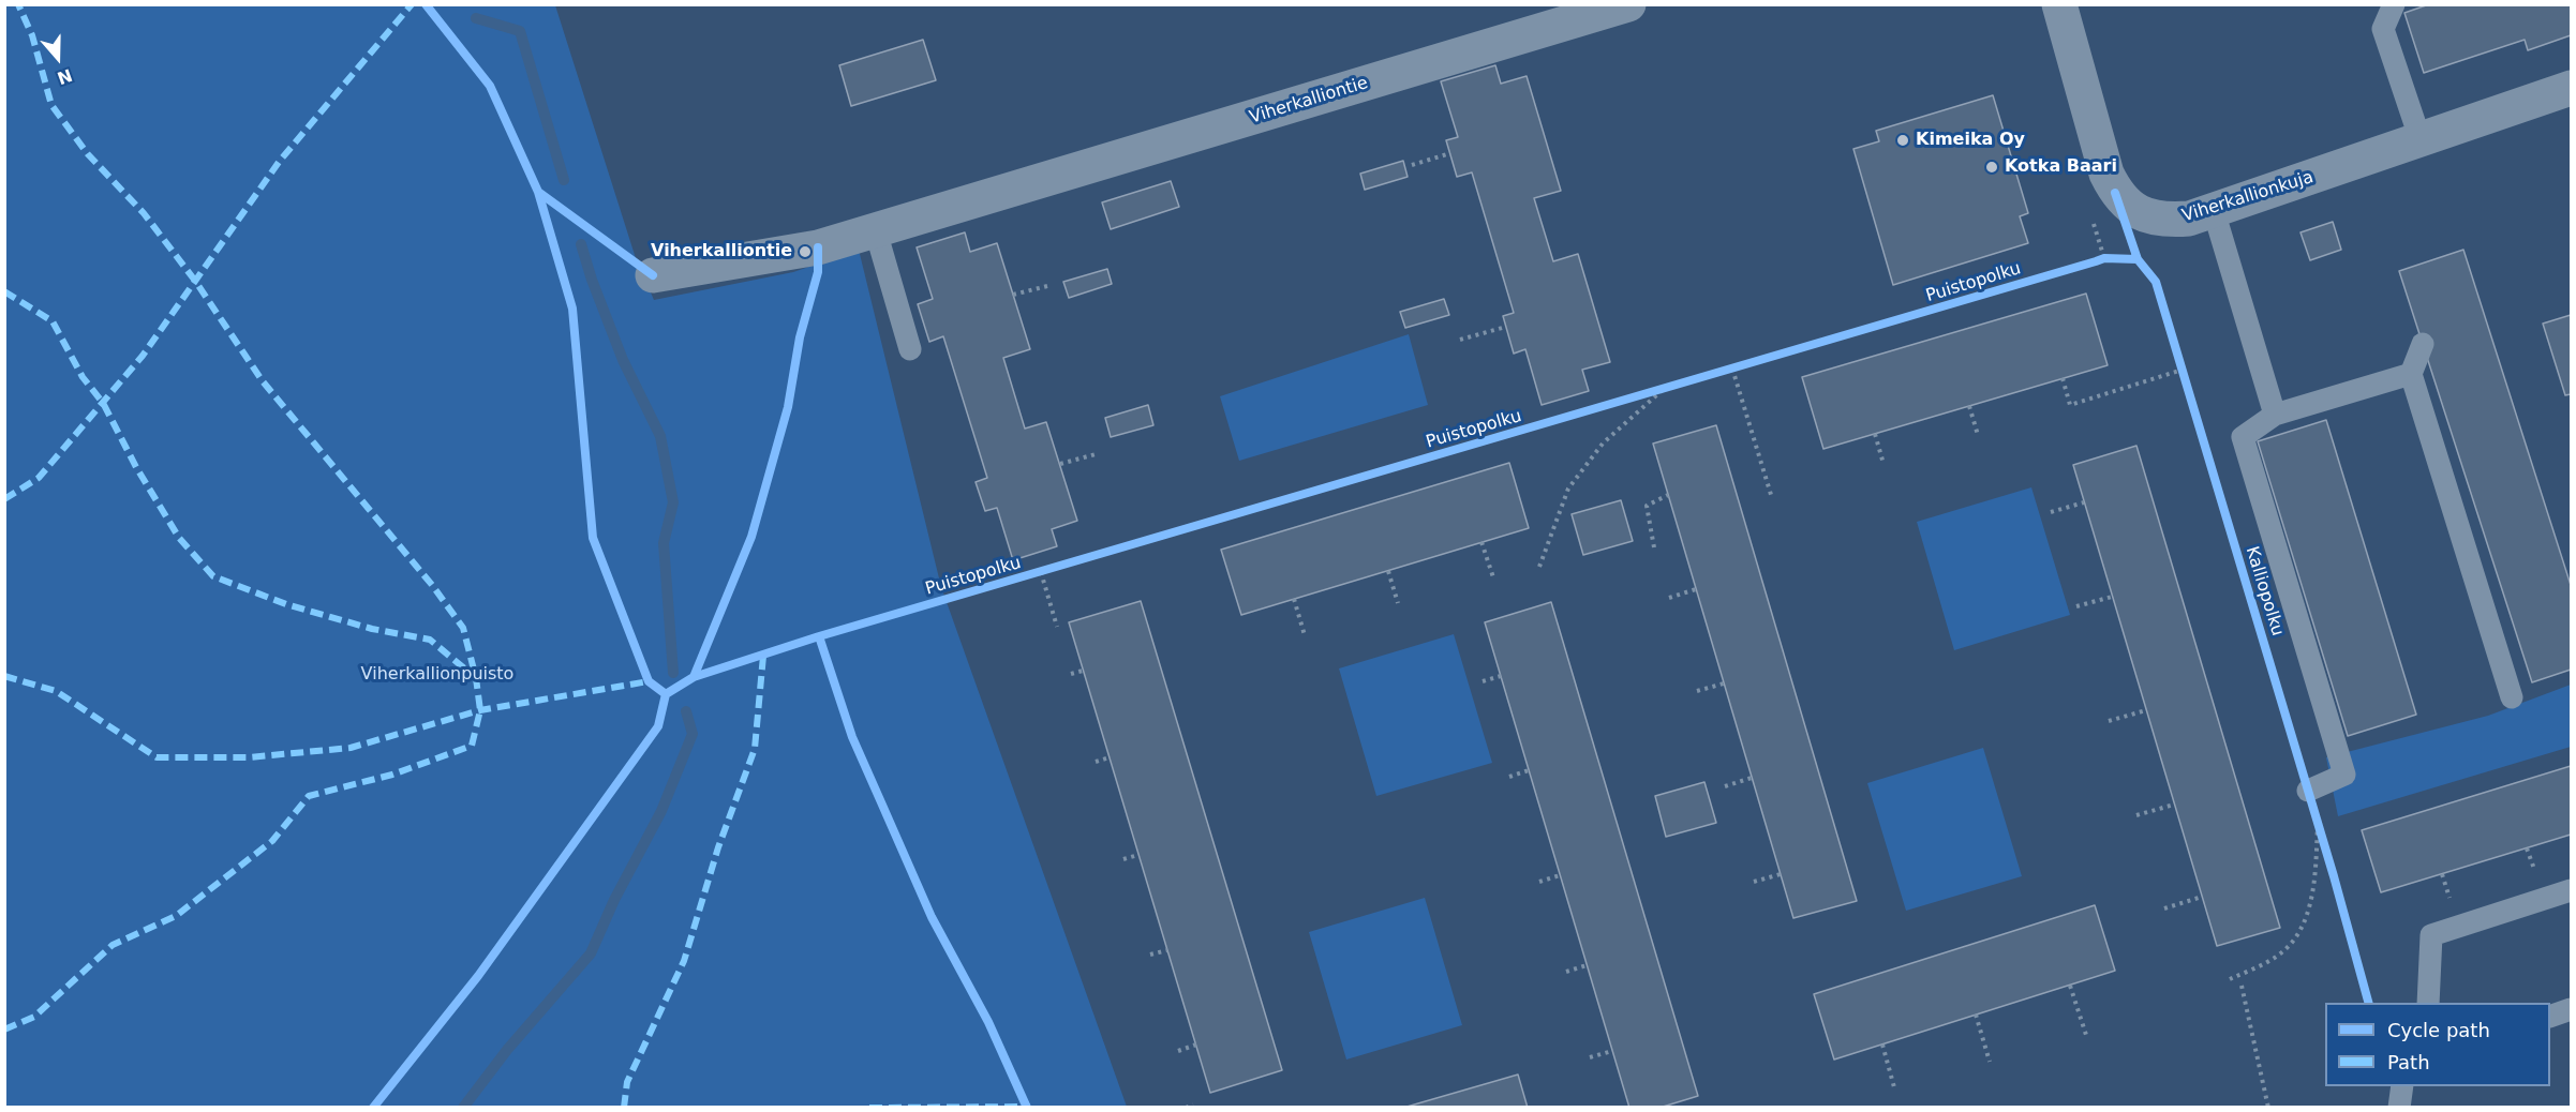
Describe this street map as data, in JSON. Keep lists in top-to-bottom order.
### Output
{
  "streets": {
    "street": ["Viherkalliontie", "Viherkallionkuja"],
    "cycle path": ["Puistopolku", "Kalliopolku"]
  },
  "parks": ["Viherkallionpuisto"],
  "places": ["Kimeika Oy", "Kotka Baari", "Viherkalliontie"],
  "legend": ["Cycle path", "Path"],
  "north": "bottom"
}
